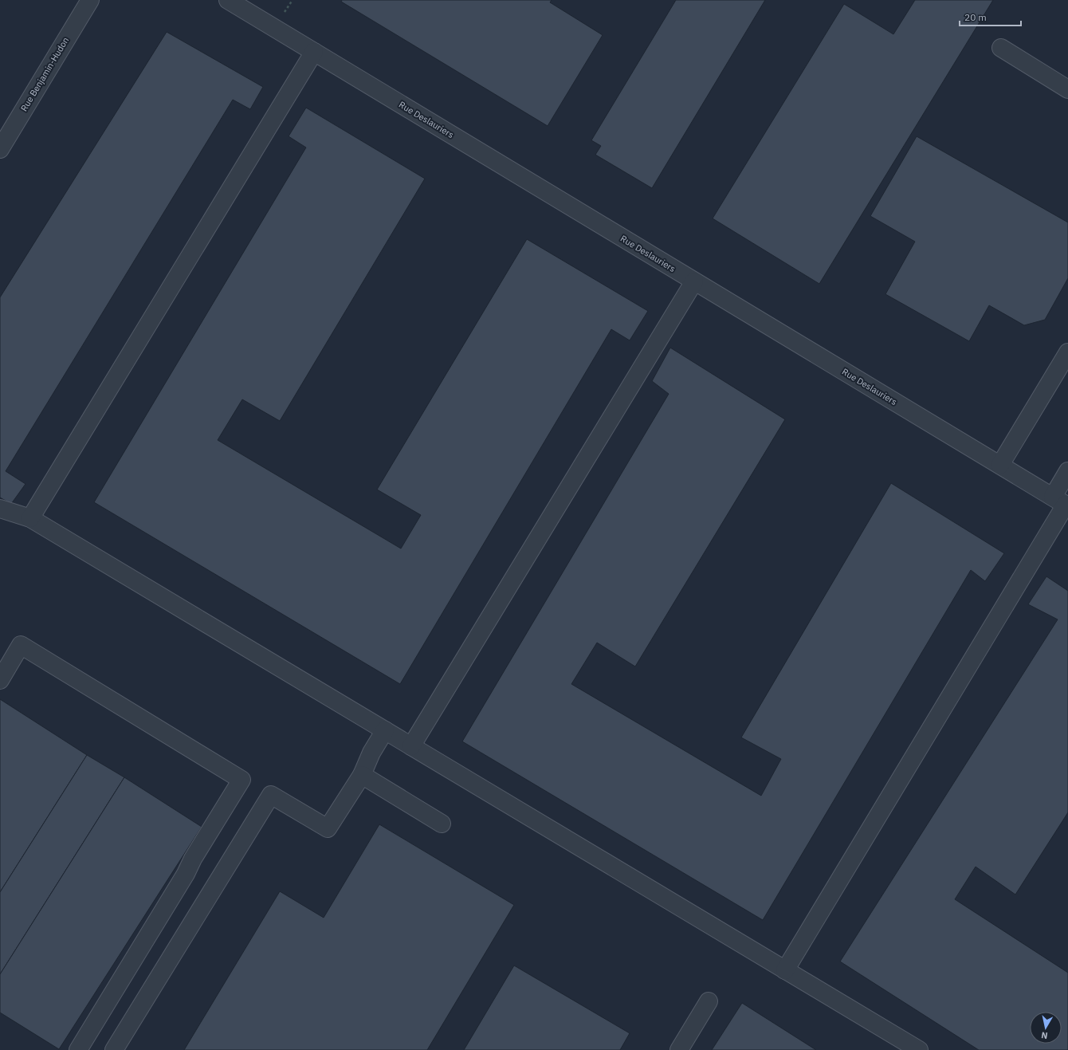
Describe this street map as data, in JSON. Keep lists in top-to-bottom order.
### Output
{
  "streets": {
    "street": ["Rue Benjamin-Hudon", "Rue Deslauriers"]
  },
  "scale_bar": "20 m",
  "north": "bottom"
}
